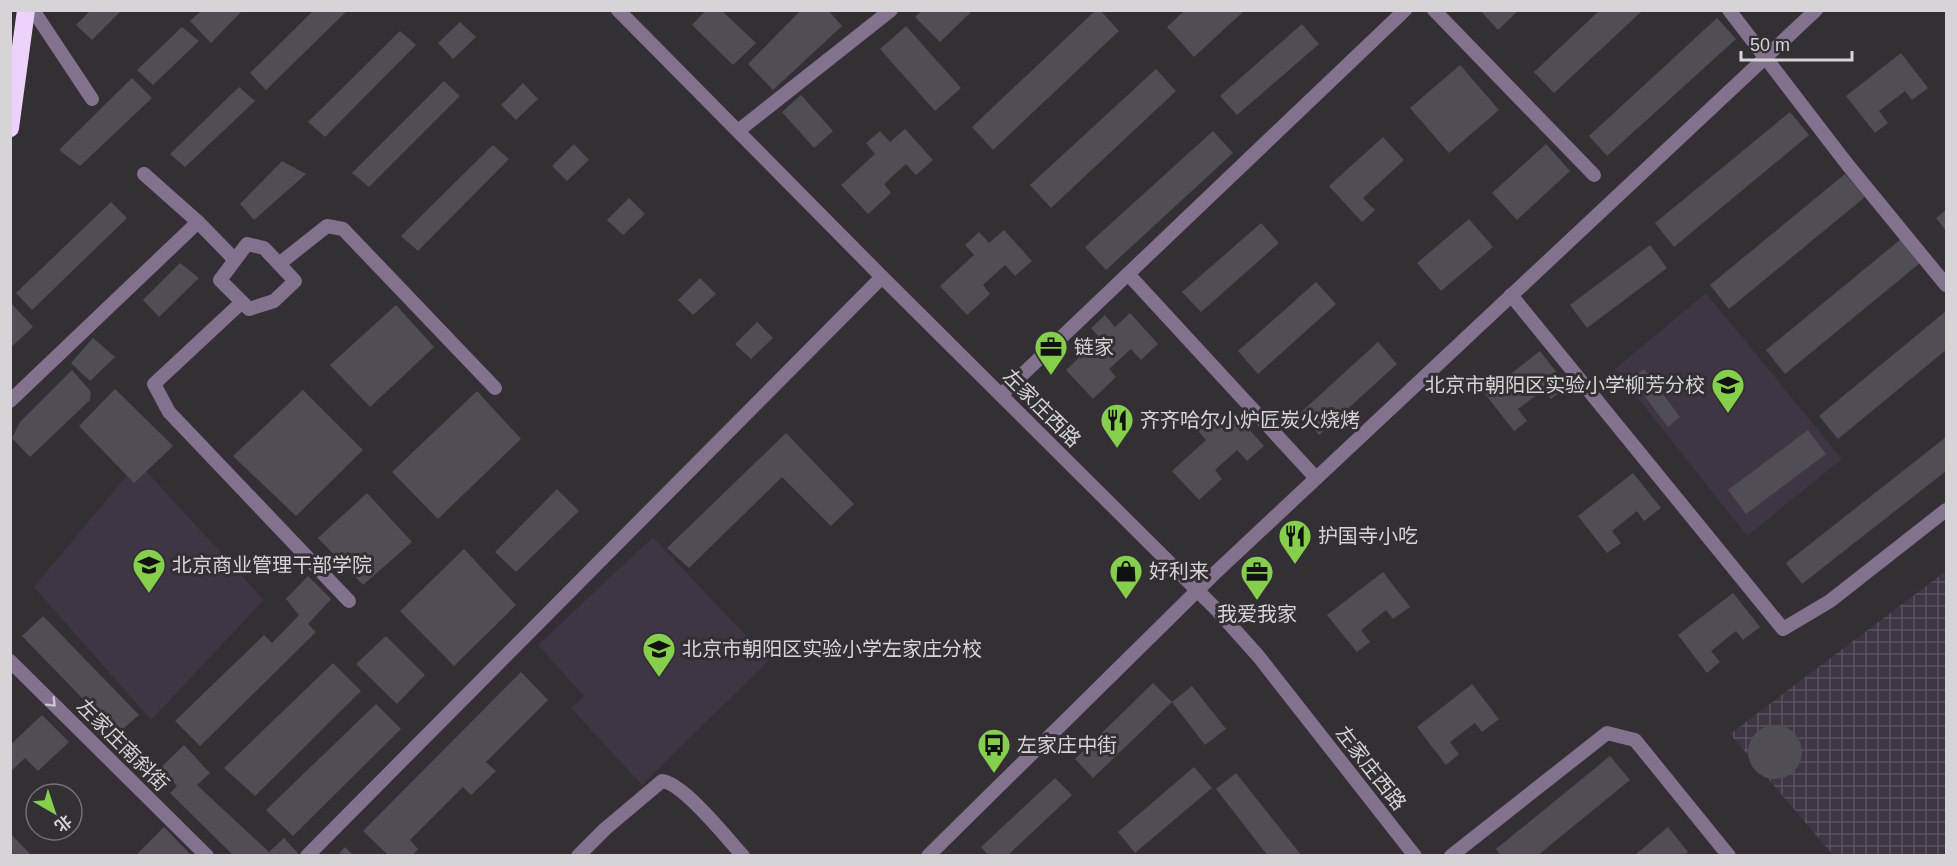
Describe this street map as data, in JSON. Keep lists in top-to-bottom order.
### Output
{
  "streets": {
    "street": ["左家庄西路", "左家庄南斜街"]
  },
  "one_way": ["左家庄南斜街"],
  "places": {
    "office": ["链家", "我爱我家"],
    "school or university": ["北京市朝阳区实验小学柳芳分校", "北京商业管理干部学院", "北京市朝阳区实验小学左家庄分校"],
    "restaurant": ["齐齐哈尔小炉匠炭火烧烤", "护国寺小吃"],
    "shop": ["好利来"],
    "bus stop": ["左家庄中街"]
  },
  "scale_bar": "50 m",
  "north": "bottom right"
}
